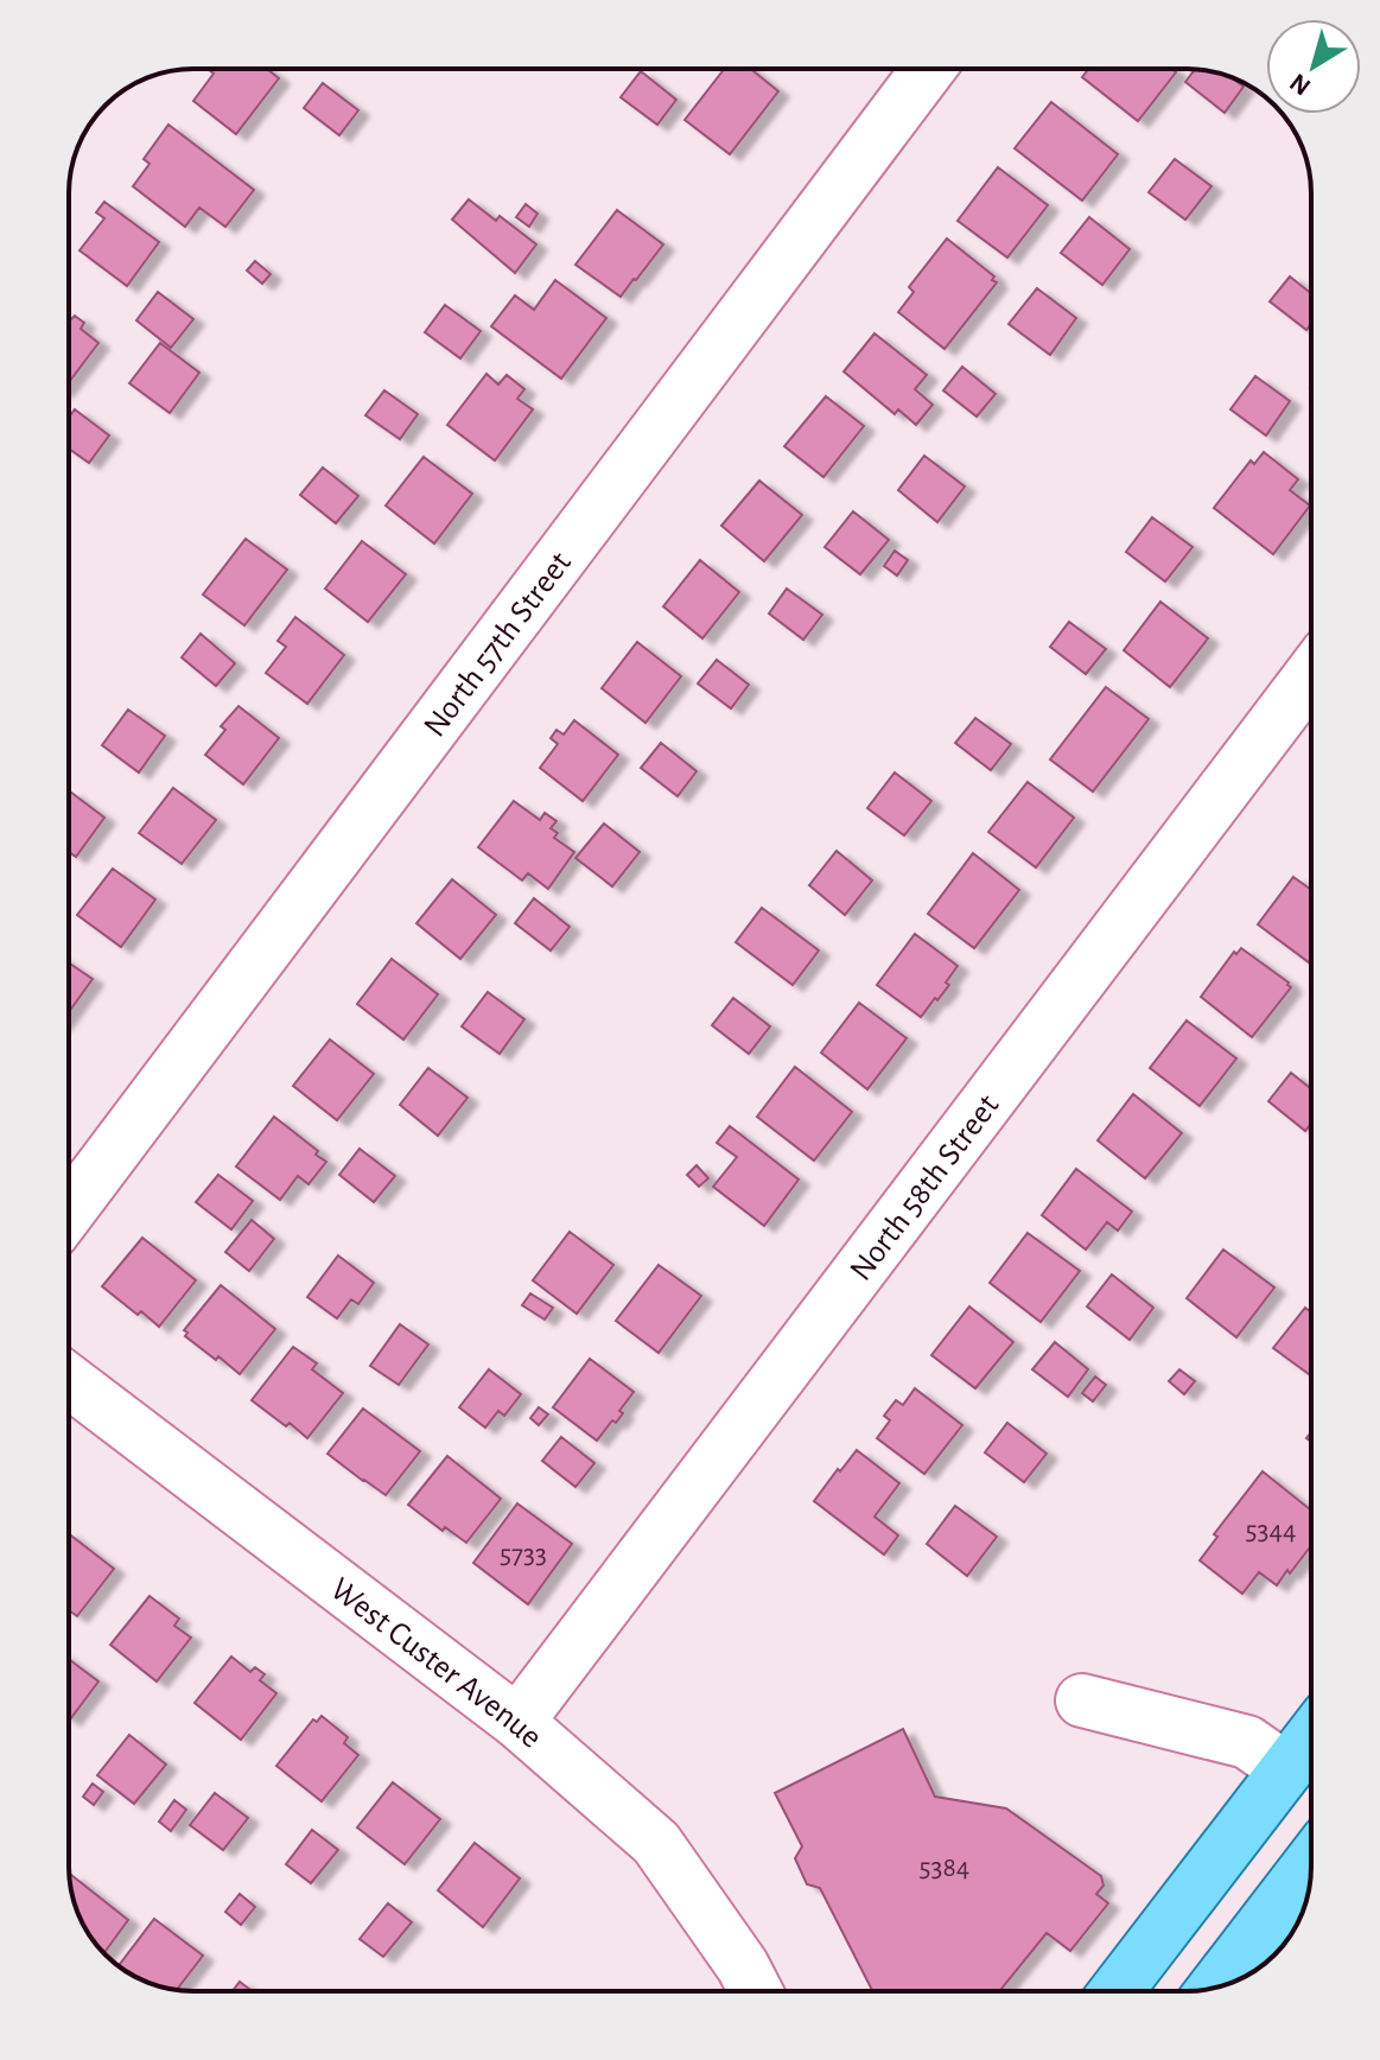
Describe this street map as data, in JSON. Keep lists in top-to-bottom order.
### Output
{
  "streets": {
    "street": ["North 57th Street", "North 58th Street", "West Custer Avenue"]
  },
  "crossings": [
    ["North 58th Street", "West Custer Avenue"]
  ],
  "house_numbers": ["5344", "5733", "5384"],
  "north": "bottom left"
}
